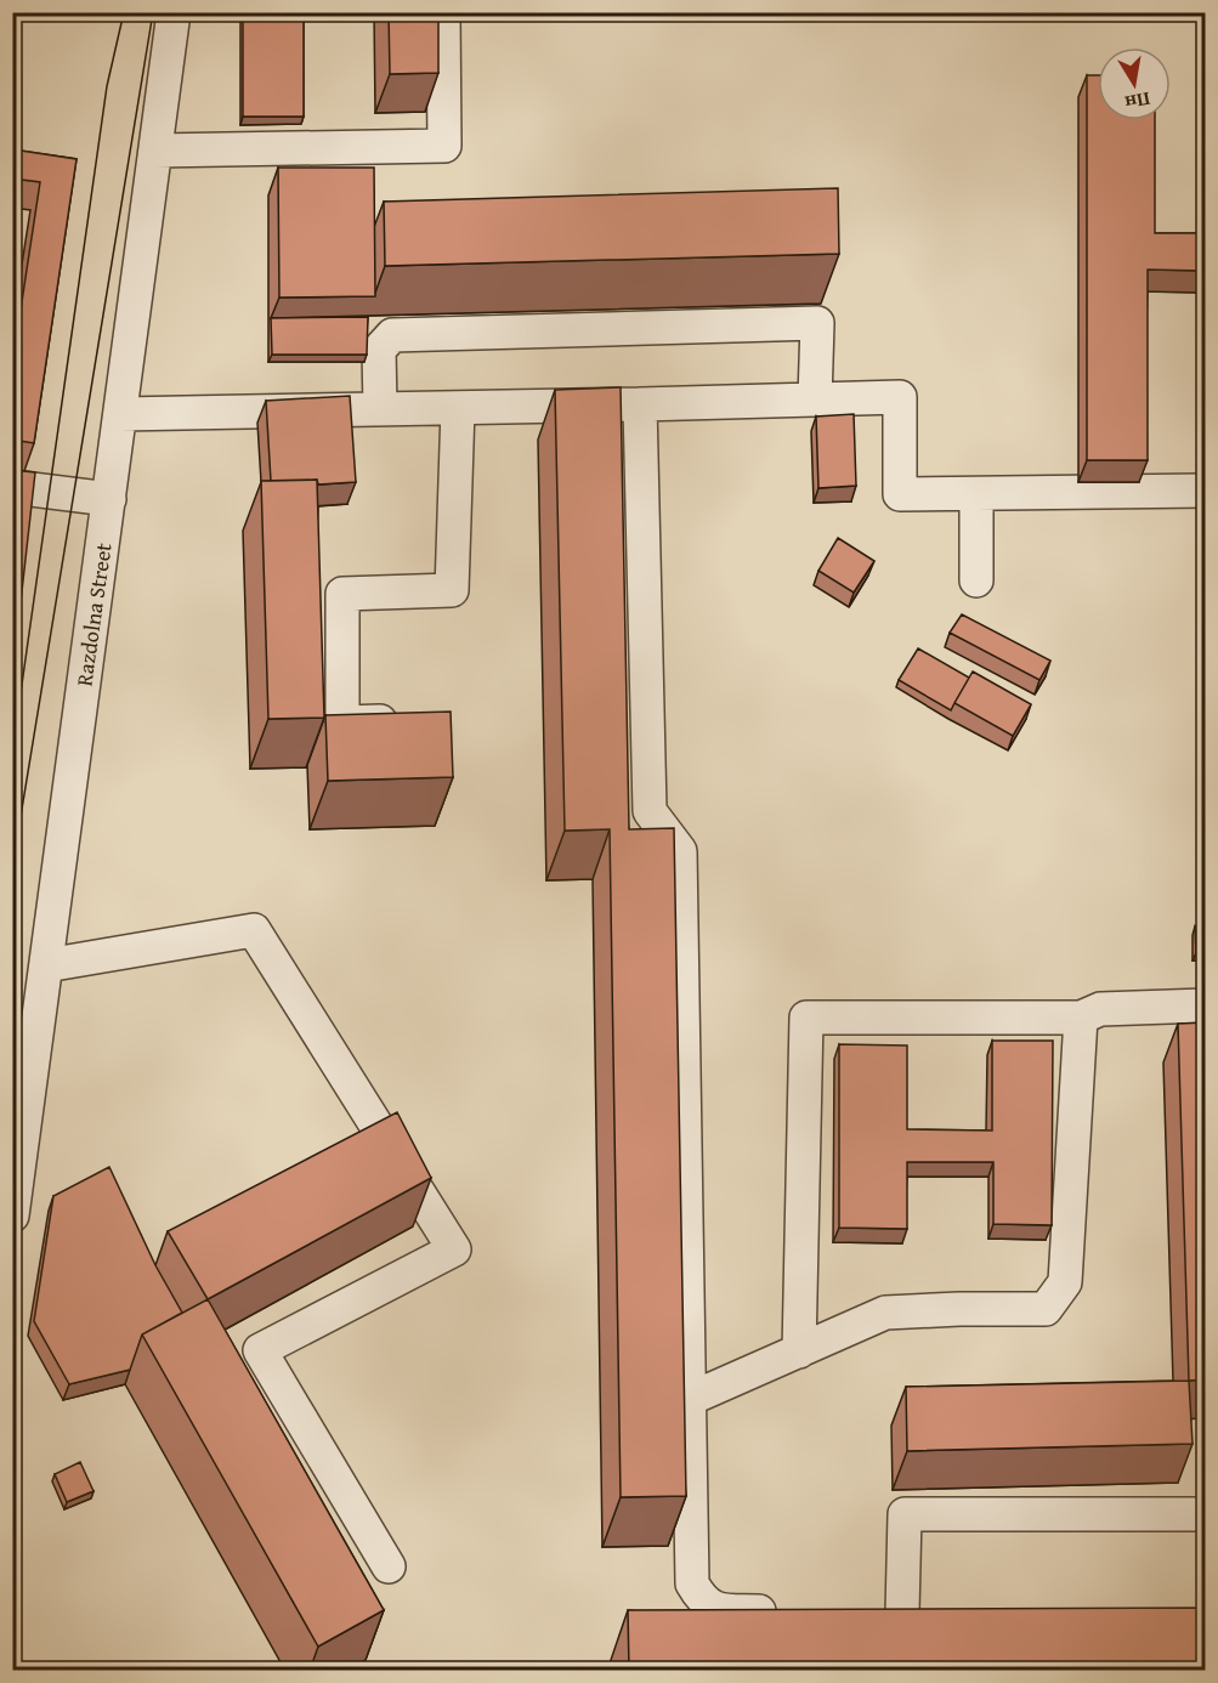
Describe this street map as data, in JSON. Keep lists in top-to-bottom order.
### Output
{
  "streets": {
    "street": ["Razdolna Street"]
  },
  "north": "bottom"
}
